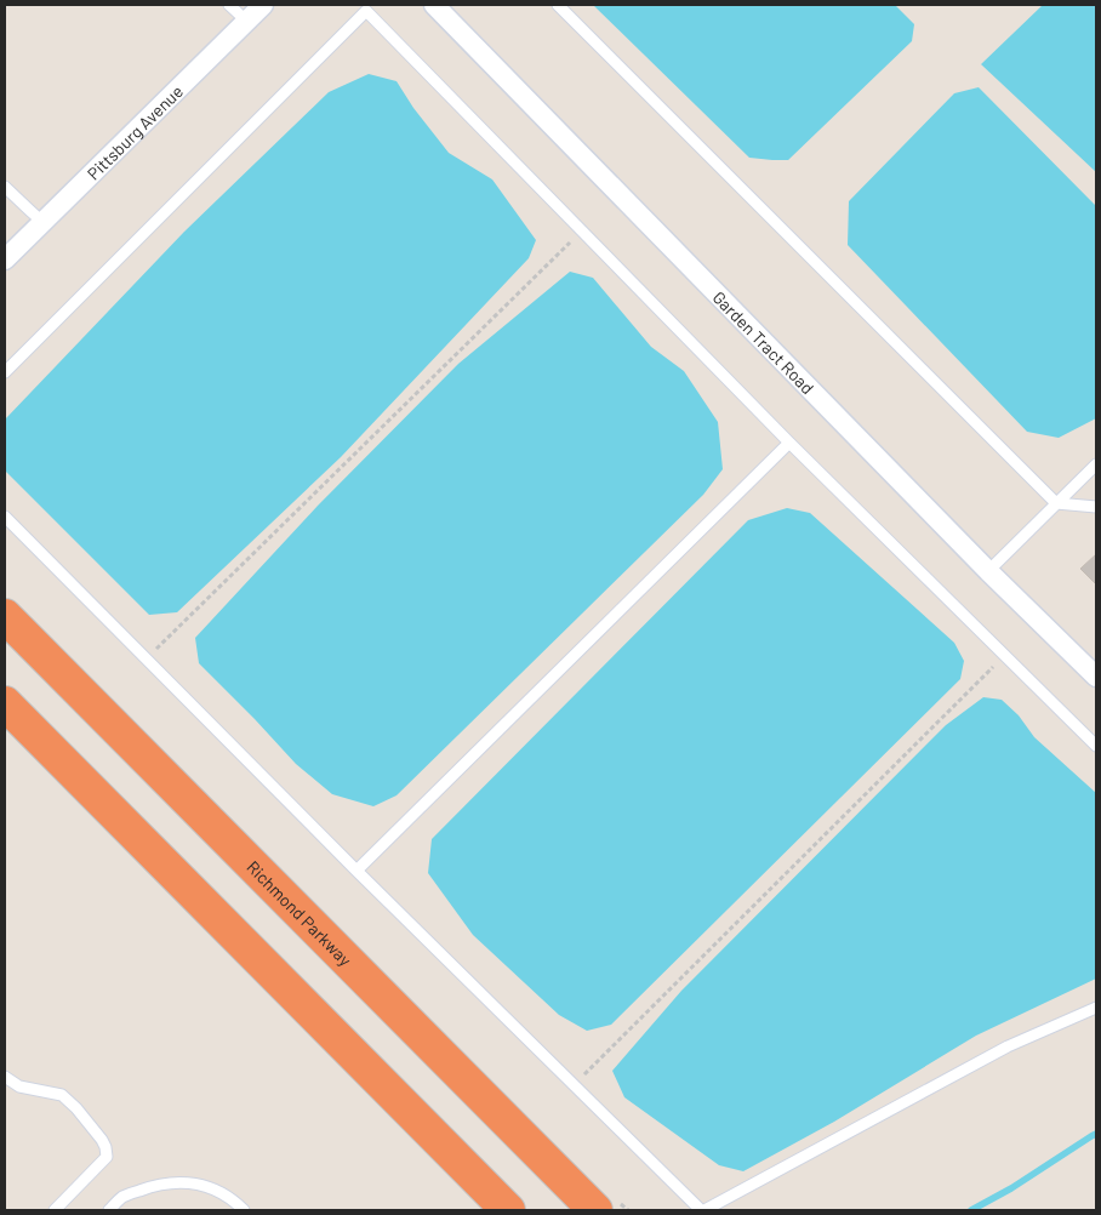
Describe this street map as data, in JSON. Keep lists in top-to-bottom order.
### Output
{
  "streets": {
    "highway": ["Richmond Parkway"],
    "street": ["Pittsburg Avenue", "Garden Tract Road"]
  }
}
